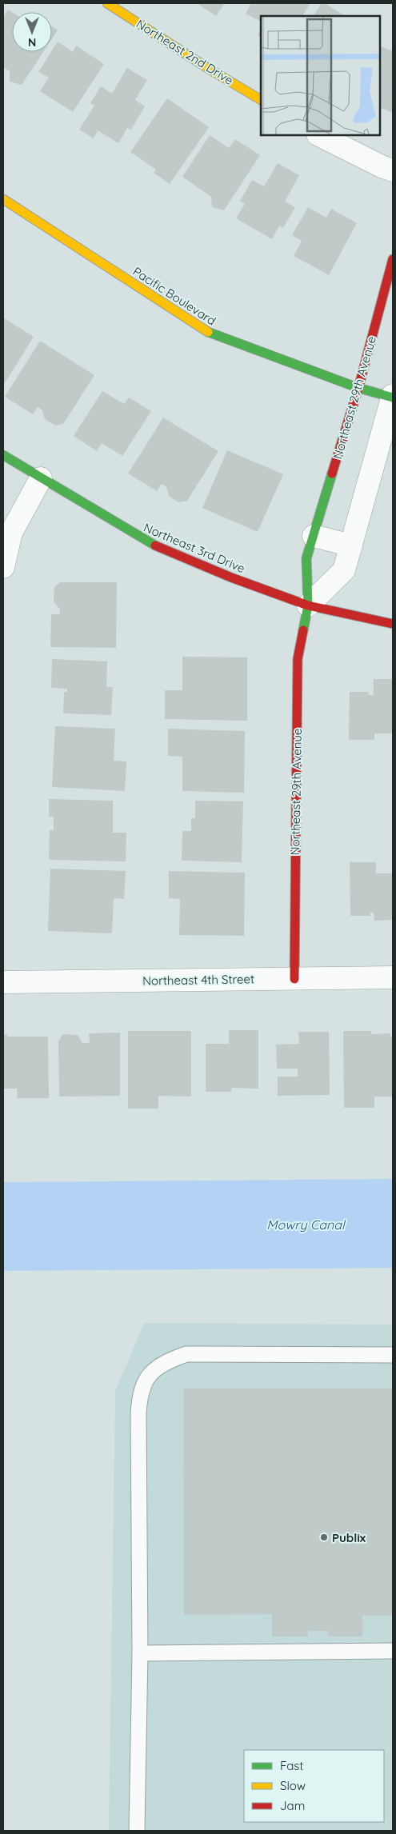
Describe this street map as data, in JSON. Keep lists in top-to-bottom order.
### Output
{
  "streets": {
    "street": [
      "Northeast 2nd Drive",
      "Pacific Boulevard",
      "Northeast 29th Avenue",
      "Northeast 3rd Drive",
      "Northeast 4th Street"
    ]
  },
  "crossings": [
    ["Pacific Boulevard", "Northeast 29th Avenue"],
    ["Northeast 29th Avenue", "Northeast 3rd Drive"],
    ["Northeast 29th Avenue", "Northeast 4th Street"]
  ],
  "water": ["Mowry Canal"],
  "places": ["Publix"],
  "legend": ["Fast", "Slow", "Jam"],
  "north": "bottom"
}
